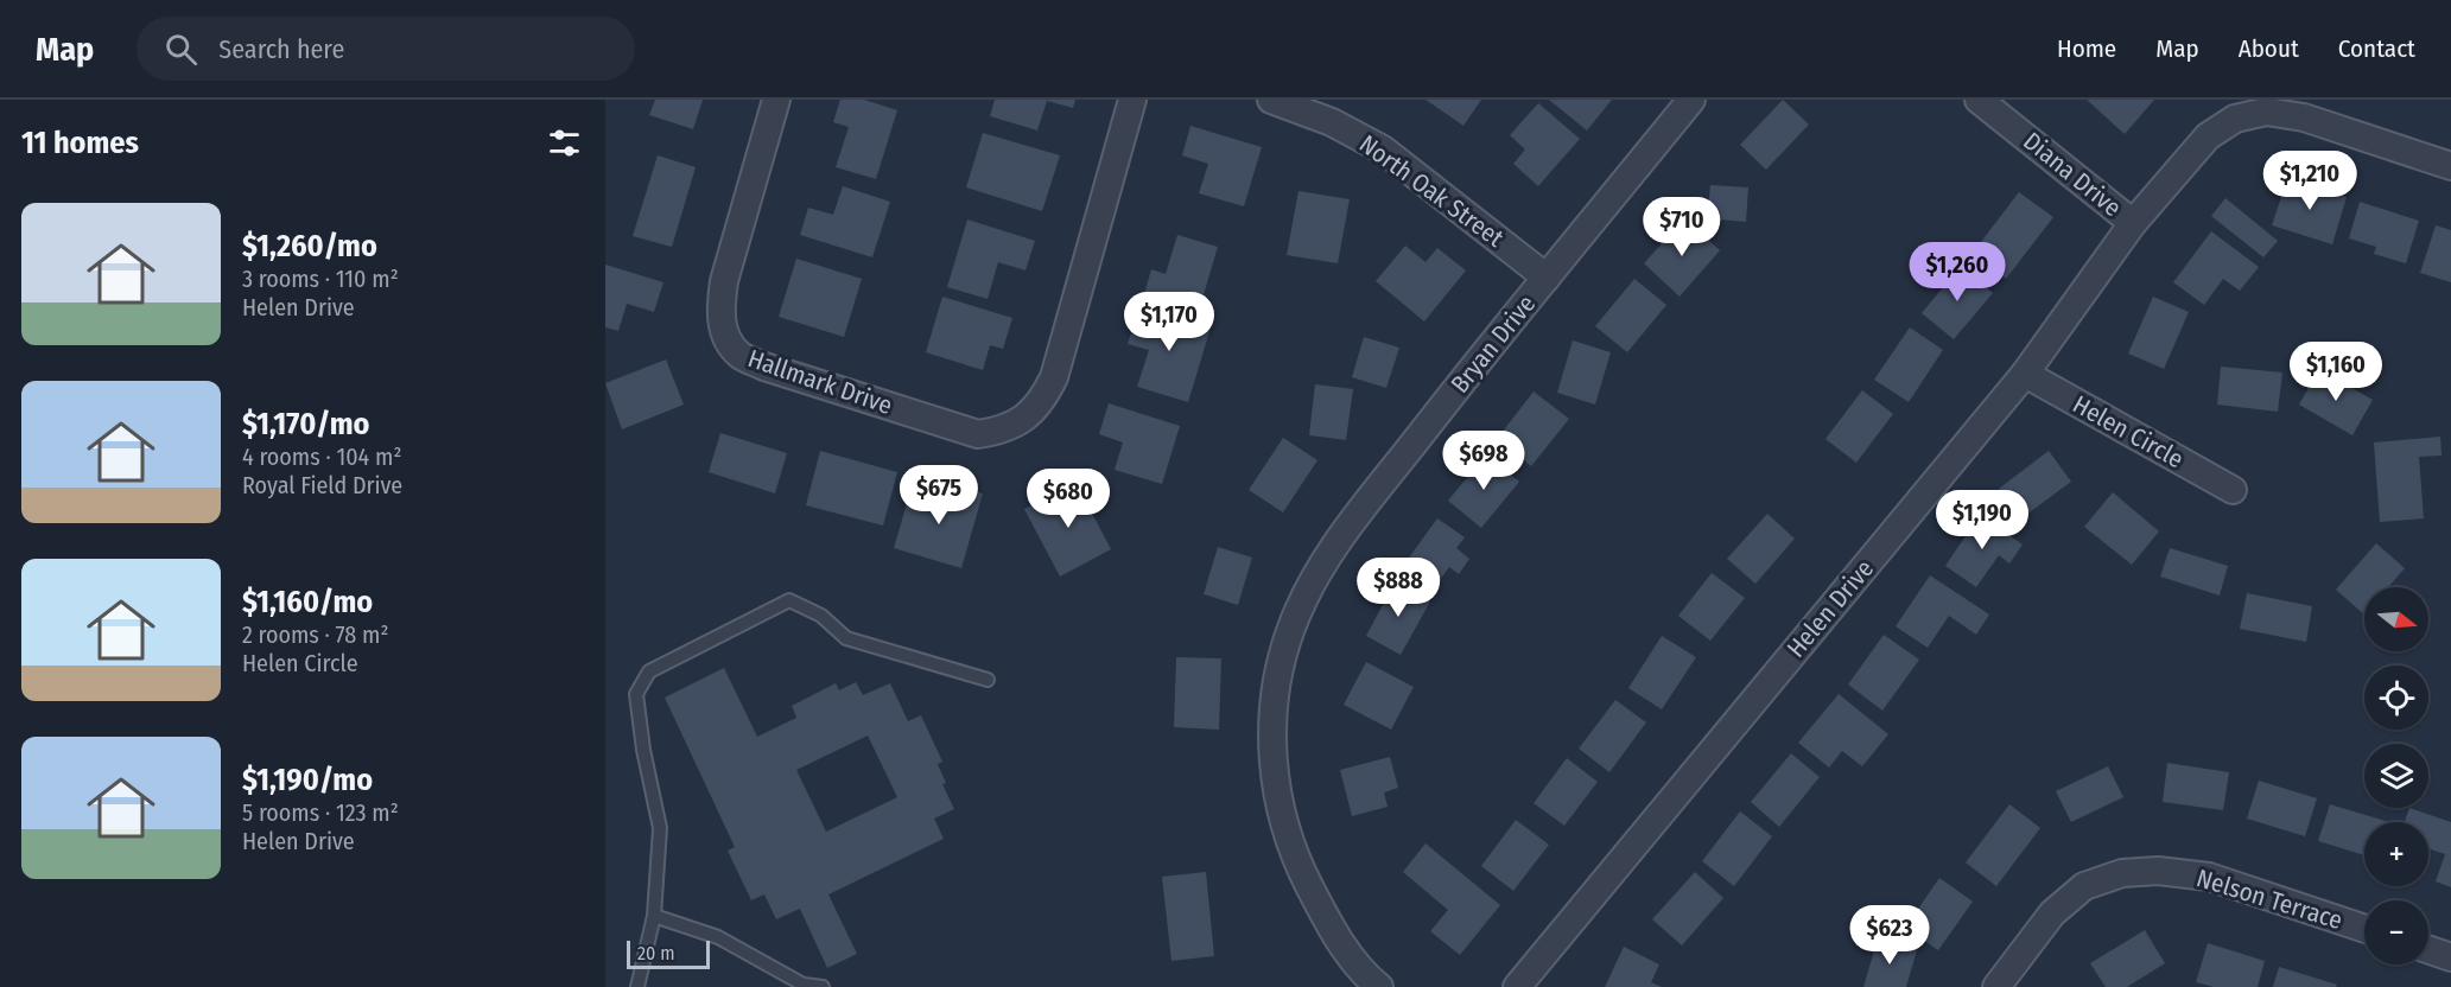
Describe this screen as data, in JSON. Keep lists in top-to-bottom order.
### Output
{
  "streets": {
    "street": [
      "Diana Drive",
      "North Oak Street",
      "Bryan Drive",
      "Hallmark Drive",
      "Helen Circle",
      "Helen Drive",
      "Nelson Terrace"
    ]
  },
  "crossings": [
    ["Diana Drive", "Helen Drive"],
    ["North Oak Street", "Bryan Drive"],
    ["Helen Circle", "Helen Drive"]
  ],
  "scale_bar": "20 m",
  "north": "right",
  "page": {
    "header": "Map",
    "search": "Search here",
    "nav": [
      "Home",
      "Map",
      "About",
      "Contact"
    ],
    "heading": "11 homes",
    "price": [
      "$1,210",
      "$710",
      "$1,260",
      "$1,170",
      "$1,160",
      "$698",
      "$675",
      "$680",
      "$1,190",
      "$888",
      "$623"
    ],
    "list": [
      {
        "name": "$1,260/mo",
        "note": "3 rooms · 110 m² · Helen Drive"
      },
      {
        "name": "$1,170/mo",
        "note": "4 rooms · 104 m² · Royal Field Drive"
      },
      {
        "name": "$1,160/mo",
        "note": "2 rooms · 78 m² · Helen Circle"
      },
      {
        "name": "$1,190/mo",
        "note": "5 rooms · 123 m² · Helen Drive"
      }
    ],
    "map_buttons": ["+", "−"],
    "scale": "20 m"
  }
}
